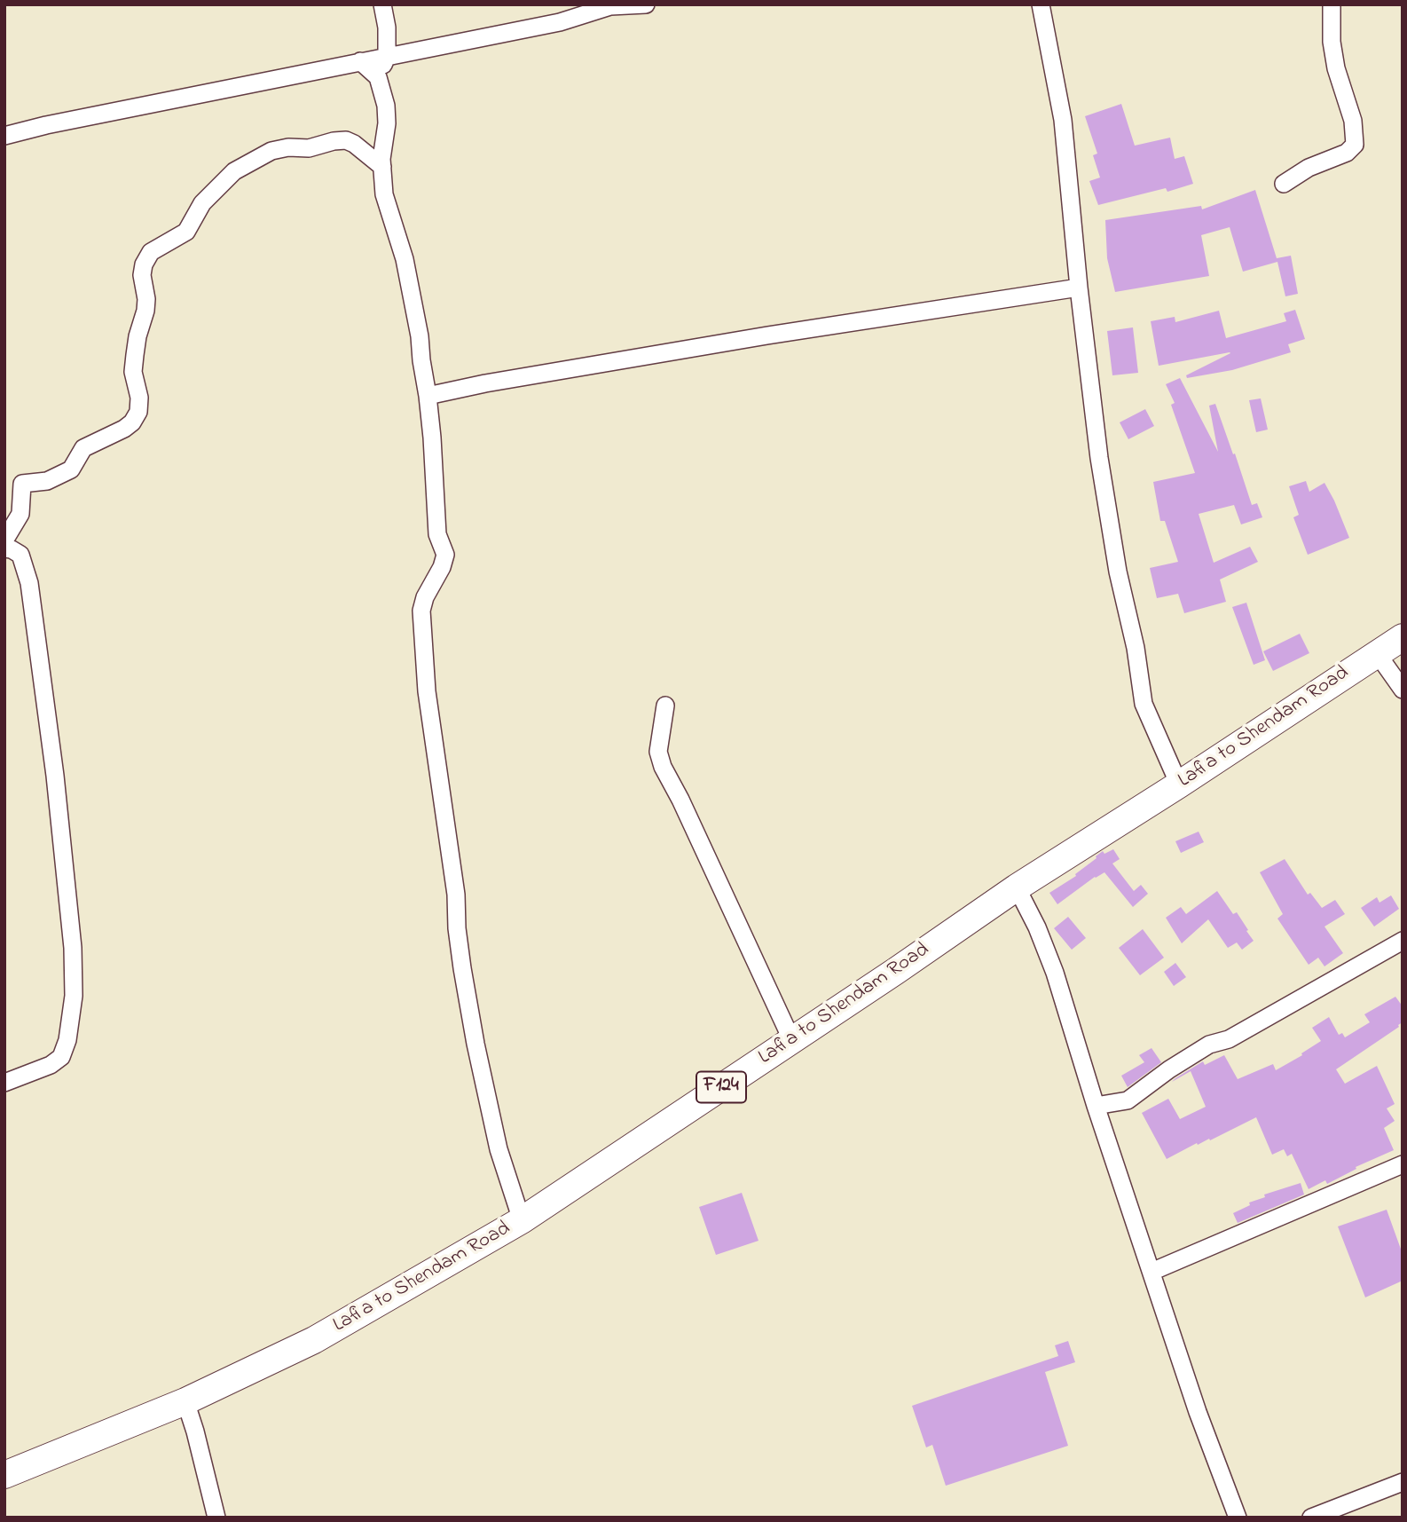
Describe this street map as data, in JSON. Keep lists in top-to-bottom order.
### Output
{
  "streets": {
    "main road": ["Lafia to Shendam Road", "F124"]
  }
}
